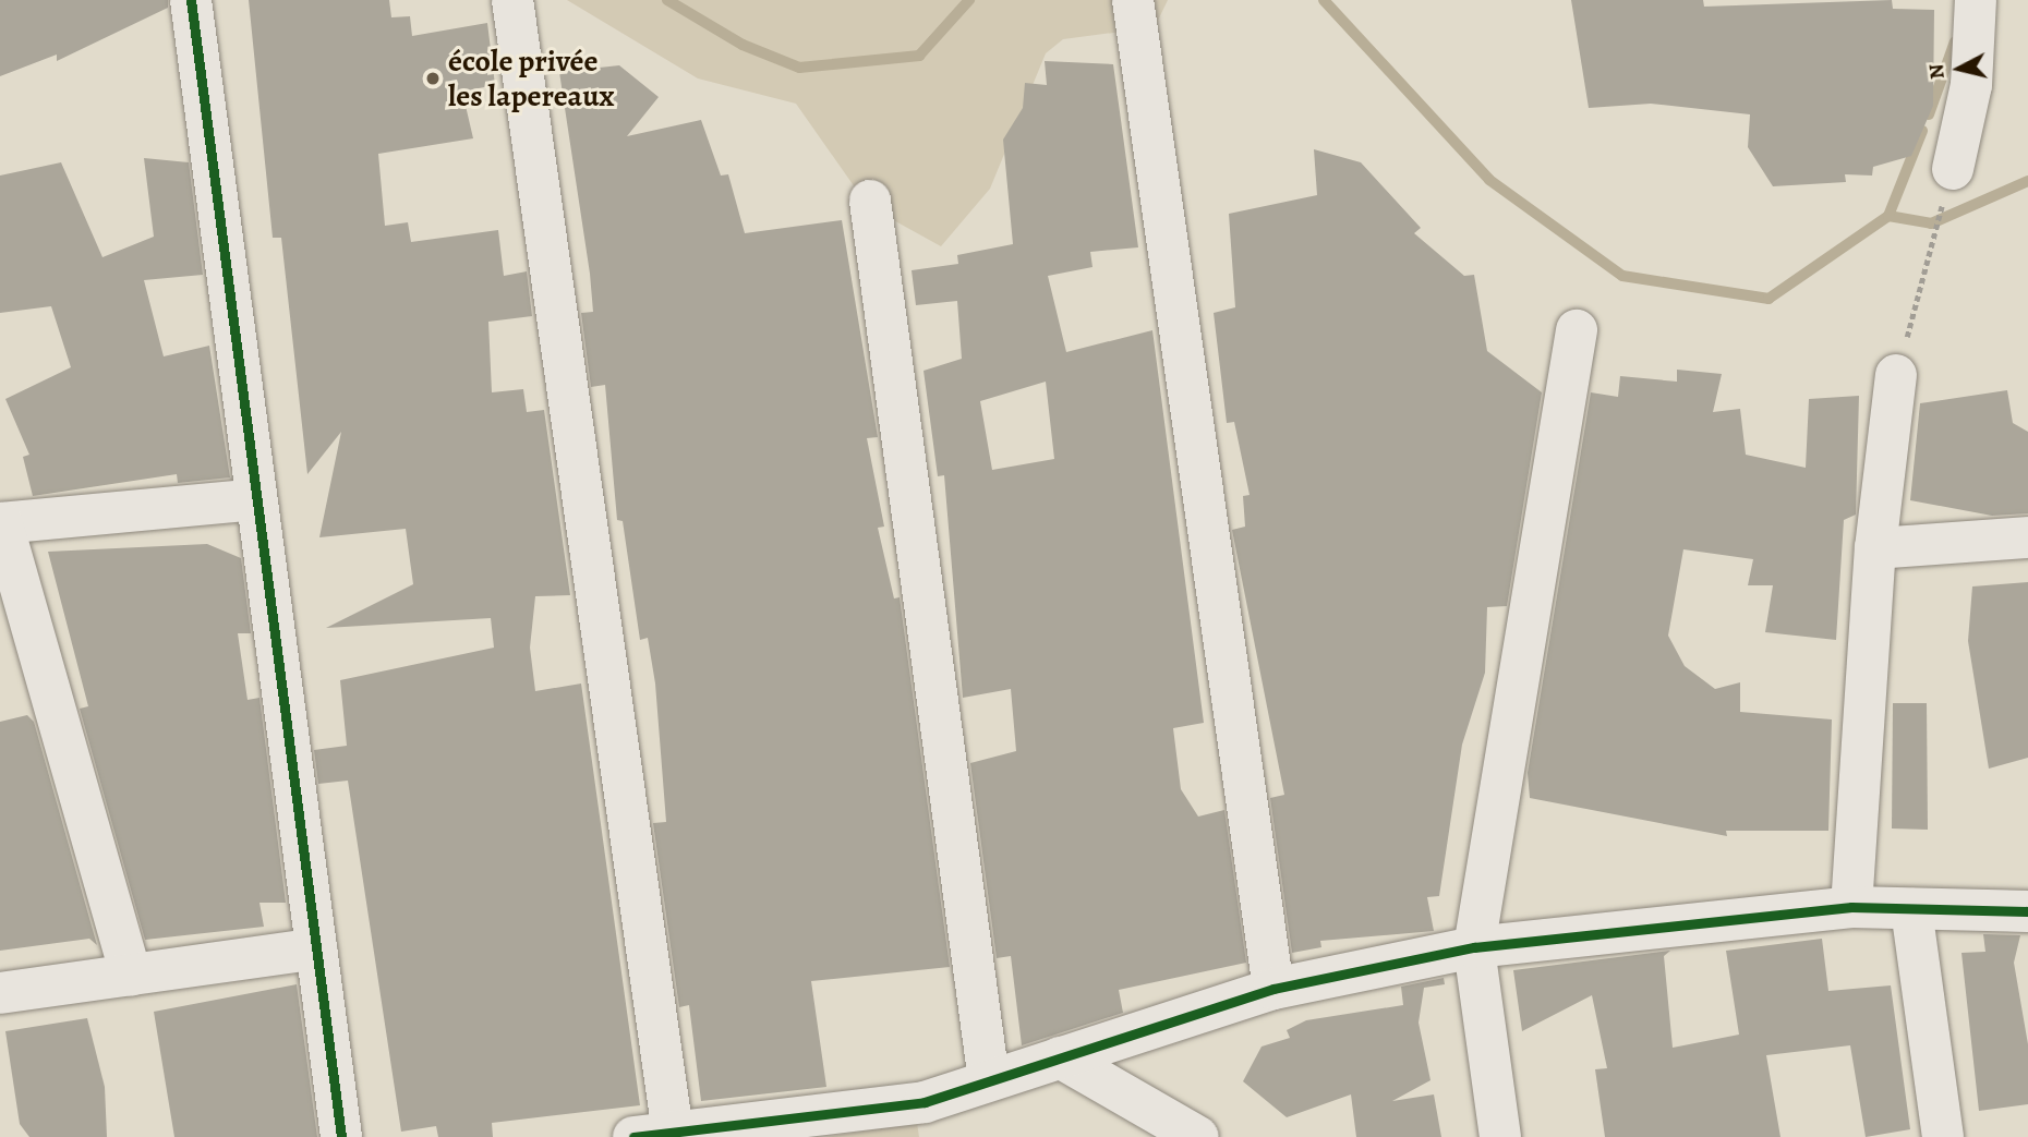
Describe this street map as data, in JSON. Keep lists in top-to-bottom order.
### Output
{
  "places": ["école privée les lapereaux"],
  "north": "left"
}
